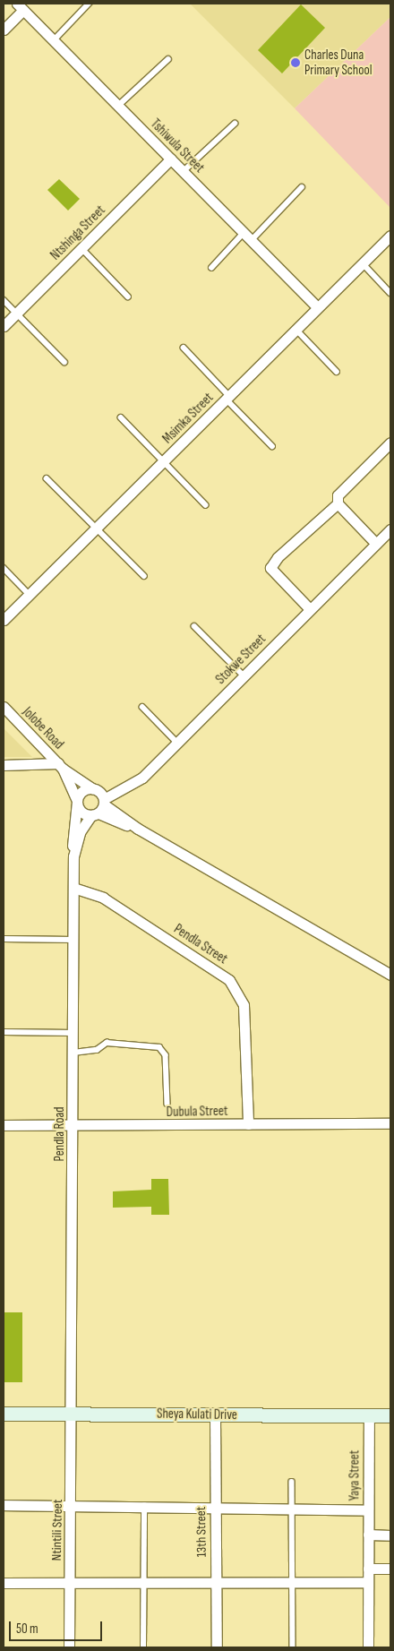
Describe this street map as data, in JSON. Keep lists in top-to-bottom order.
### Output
{
  "streets": {
    "street": [
      "Tshiwula Street",
      "Ntshinga Street",
      "Msimka Street",
      "Stokwe Street",
      "Jolobe Road",
      "Pendla Street",
      "Dubula Street",
      "Pendla Road",
      "Sheya Kulati Drive",
      "Yaya Street",
      "Ntintili Street",
      "13th Street"
    ]
  },
  "crossings": [
    ["Tshiwula Street", "Ntshinga Street"],
    ["Tshiwula Street", "Msimka Street"],
    ["Stokwe Street", "Jolobe Road"],
    ["Stokwe Street", "Pendla Road"],
    ["Jolobe Road", "Pendla Road"],
    ["Pendla Street", "Dubula Street"],
    ["Pendla Street", "Pendla Road"],
    ["Dubula Street", "Pendla Road"],
    ["Pendla Road", "Sheya Kulati Drive"],
    ["Pendla Road", "Ntintili Street"],
    ["Sheya Kulati Drive", "Yaya Street"],
    ["Sheya Kulati Drive", "Ntintili Street"],
    ["Sheya Kulati Drive", "13th Street"]
  ],
  "places": ["Charles Duna Primary School"],
  "scale_bar": "50 m"
}
